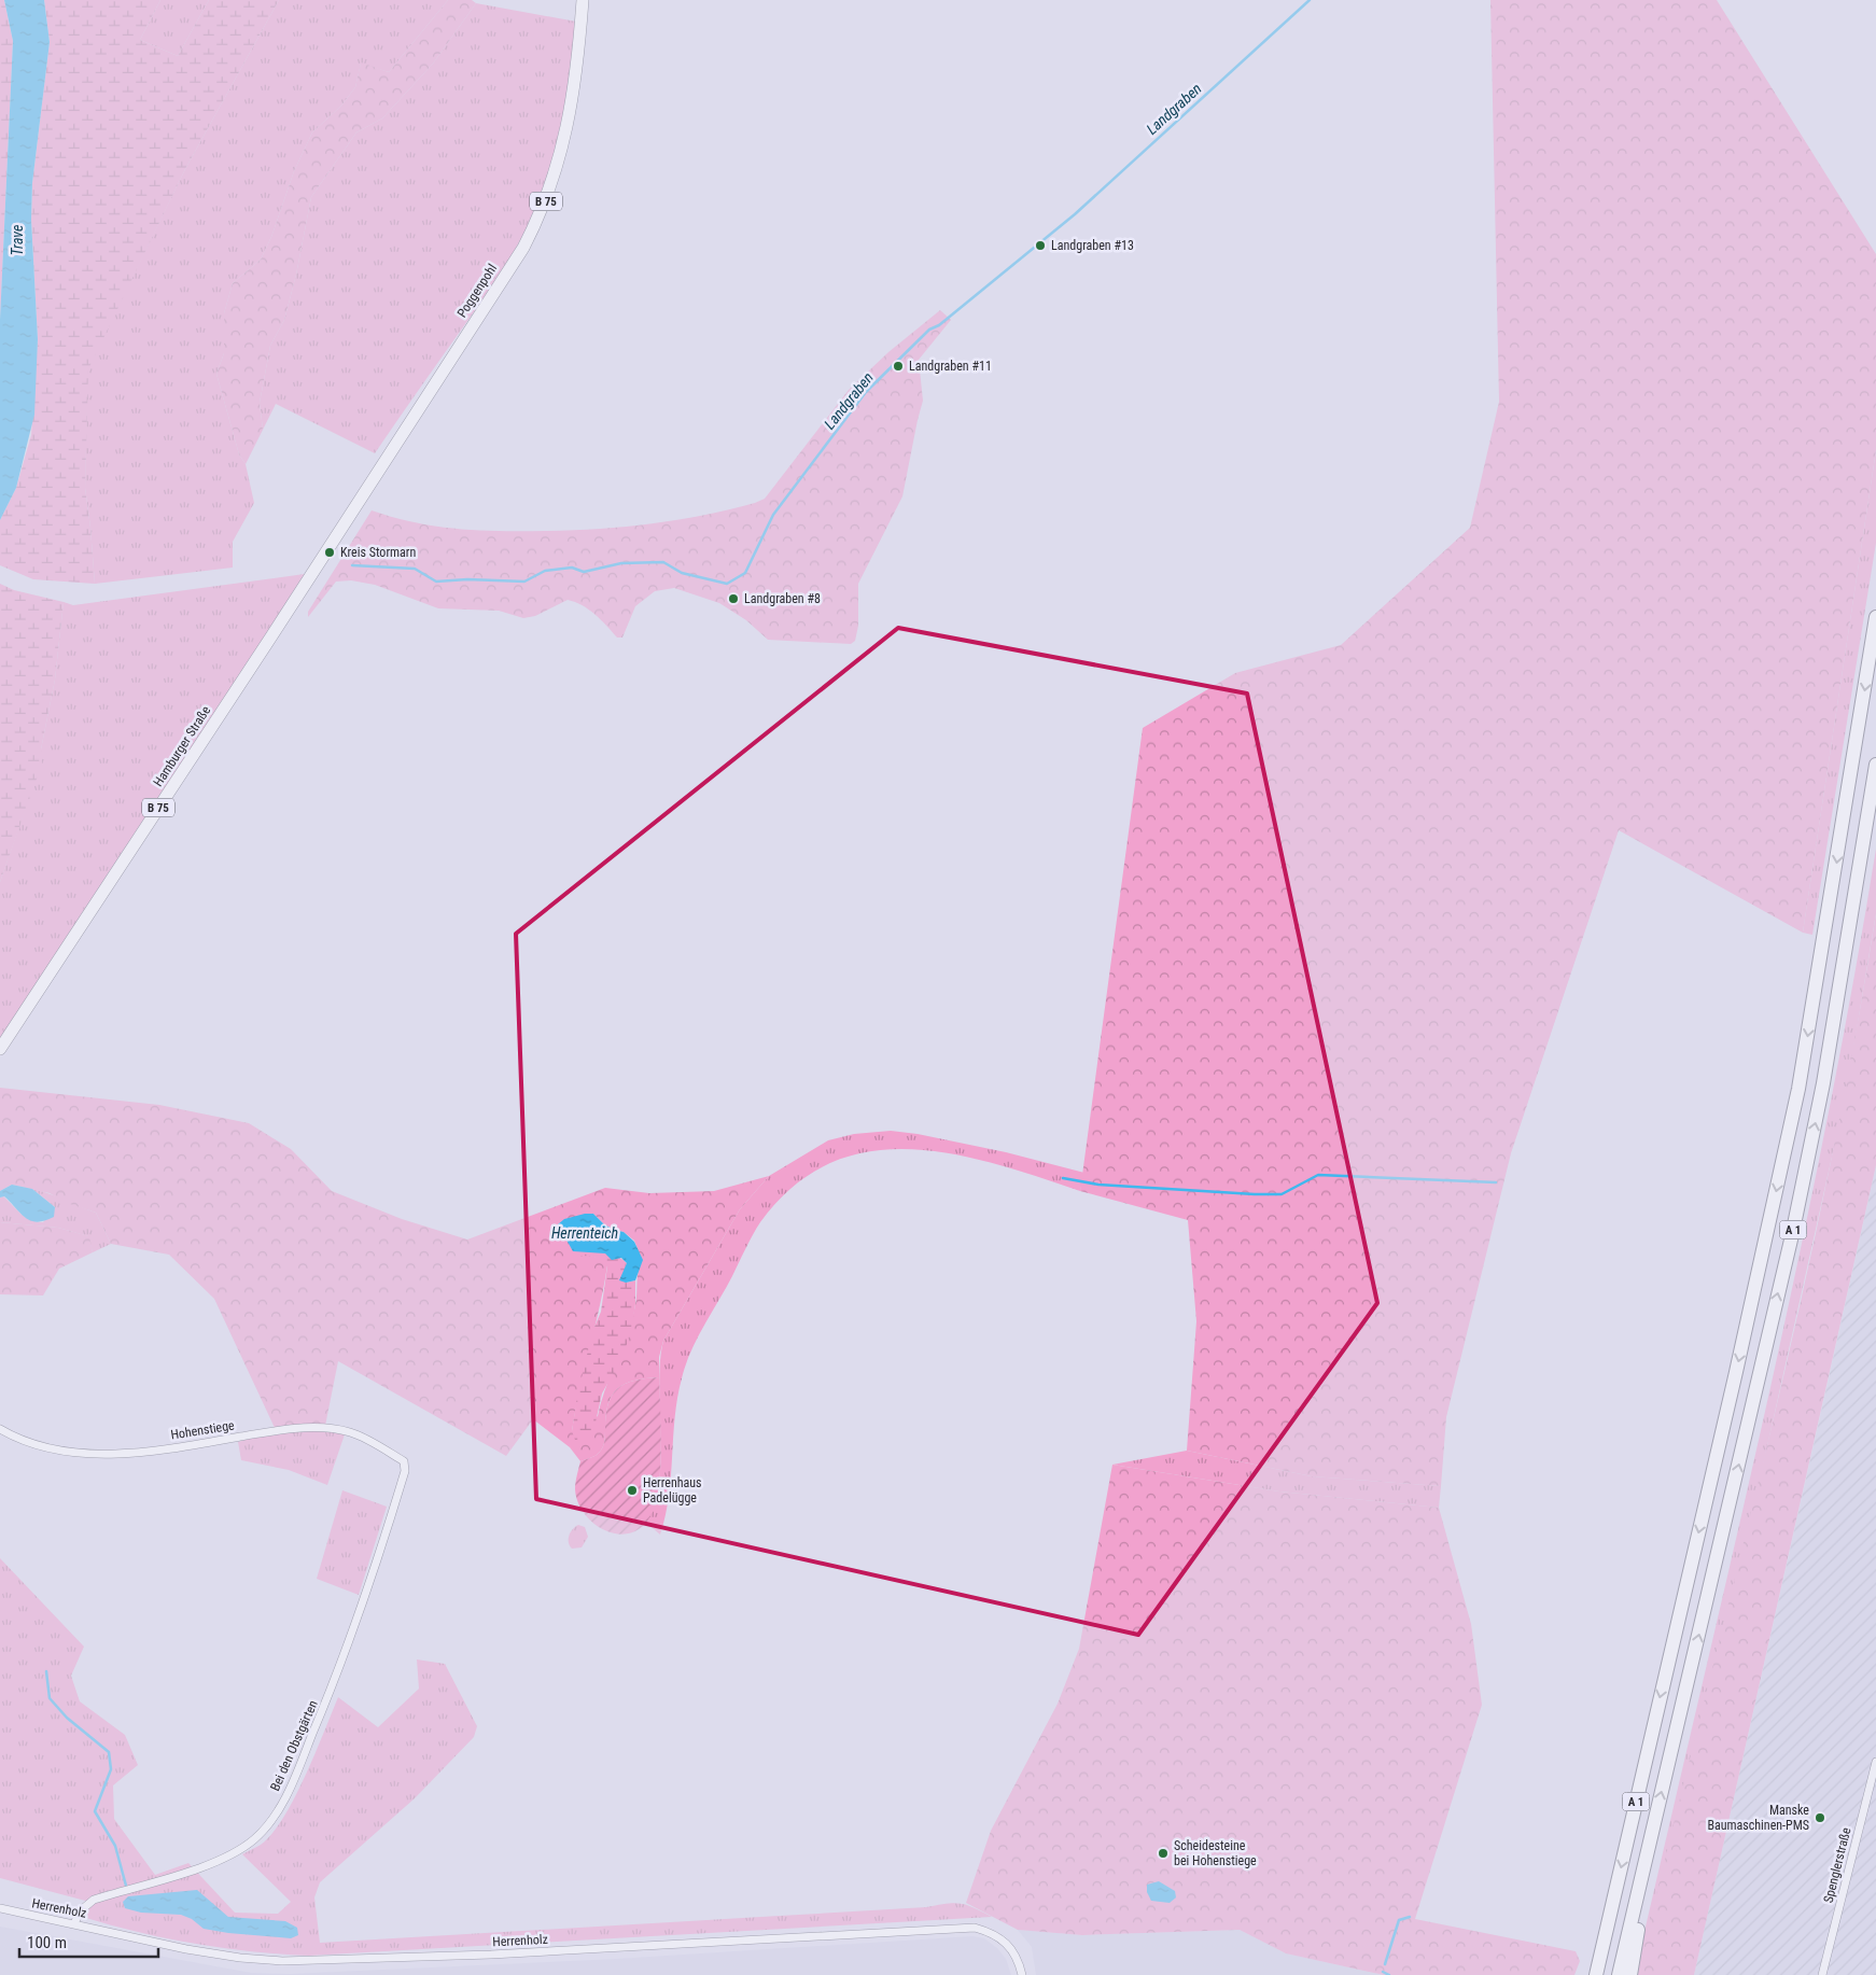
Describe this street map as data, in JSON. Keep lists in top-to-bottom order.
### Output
{
  "streets": {
    "highway": ["A 1"],
    "main road": ["B 75", "Poggenpohl", "Hamburger Straße"],
    "street": [
      "Hohenstiege",
      "Bei den Obstgärten",
      "Spenglerstraße",
      "Herrenholz"
    ]
  },
  "crossings": [
    ["Poggenpohl", "Hamburger Straße"],
    ["Hohenstiege", "Bei den Obstgärten"],
    ["Bei den Obstgärten", "Herrenholz"]
  ],
  "water": ["Landgraben", "Trave", "Herrenteich"],
  "places": [
    "Landgraben #13",
    "Landgraben #11",
    "Kreis Stormarn",
    "Landgraben #8",
    "Herrenhaus Padelügge",
    "Manske Baumaschinen-PMS",
    "Scheidesteine bei Hohenstiege"
  ],
  "scale_bar": "100 m"
}
